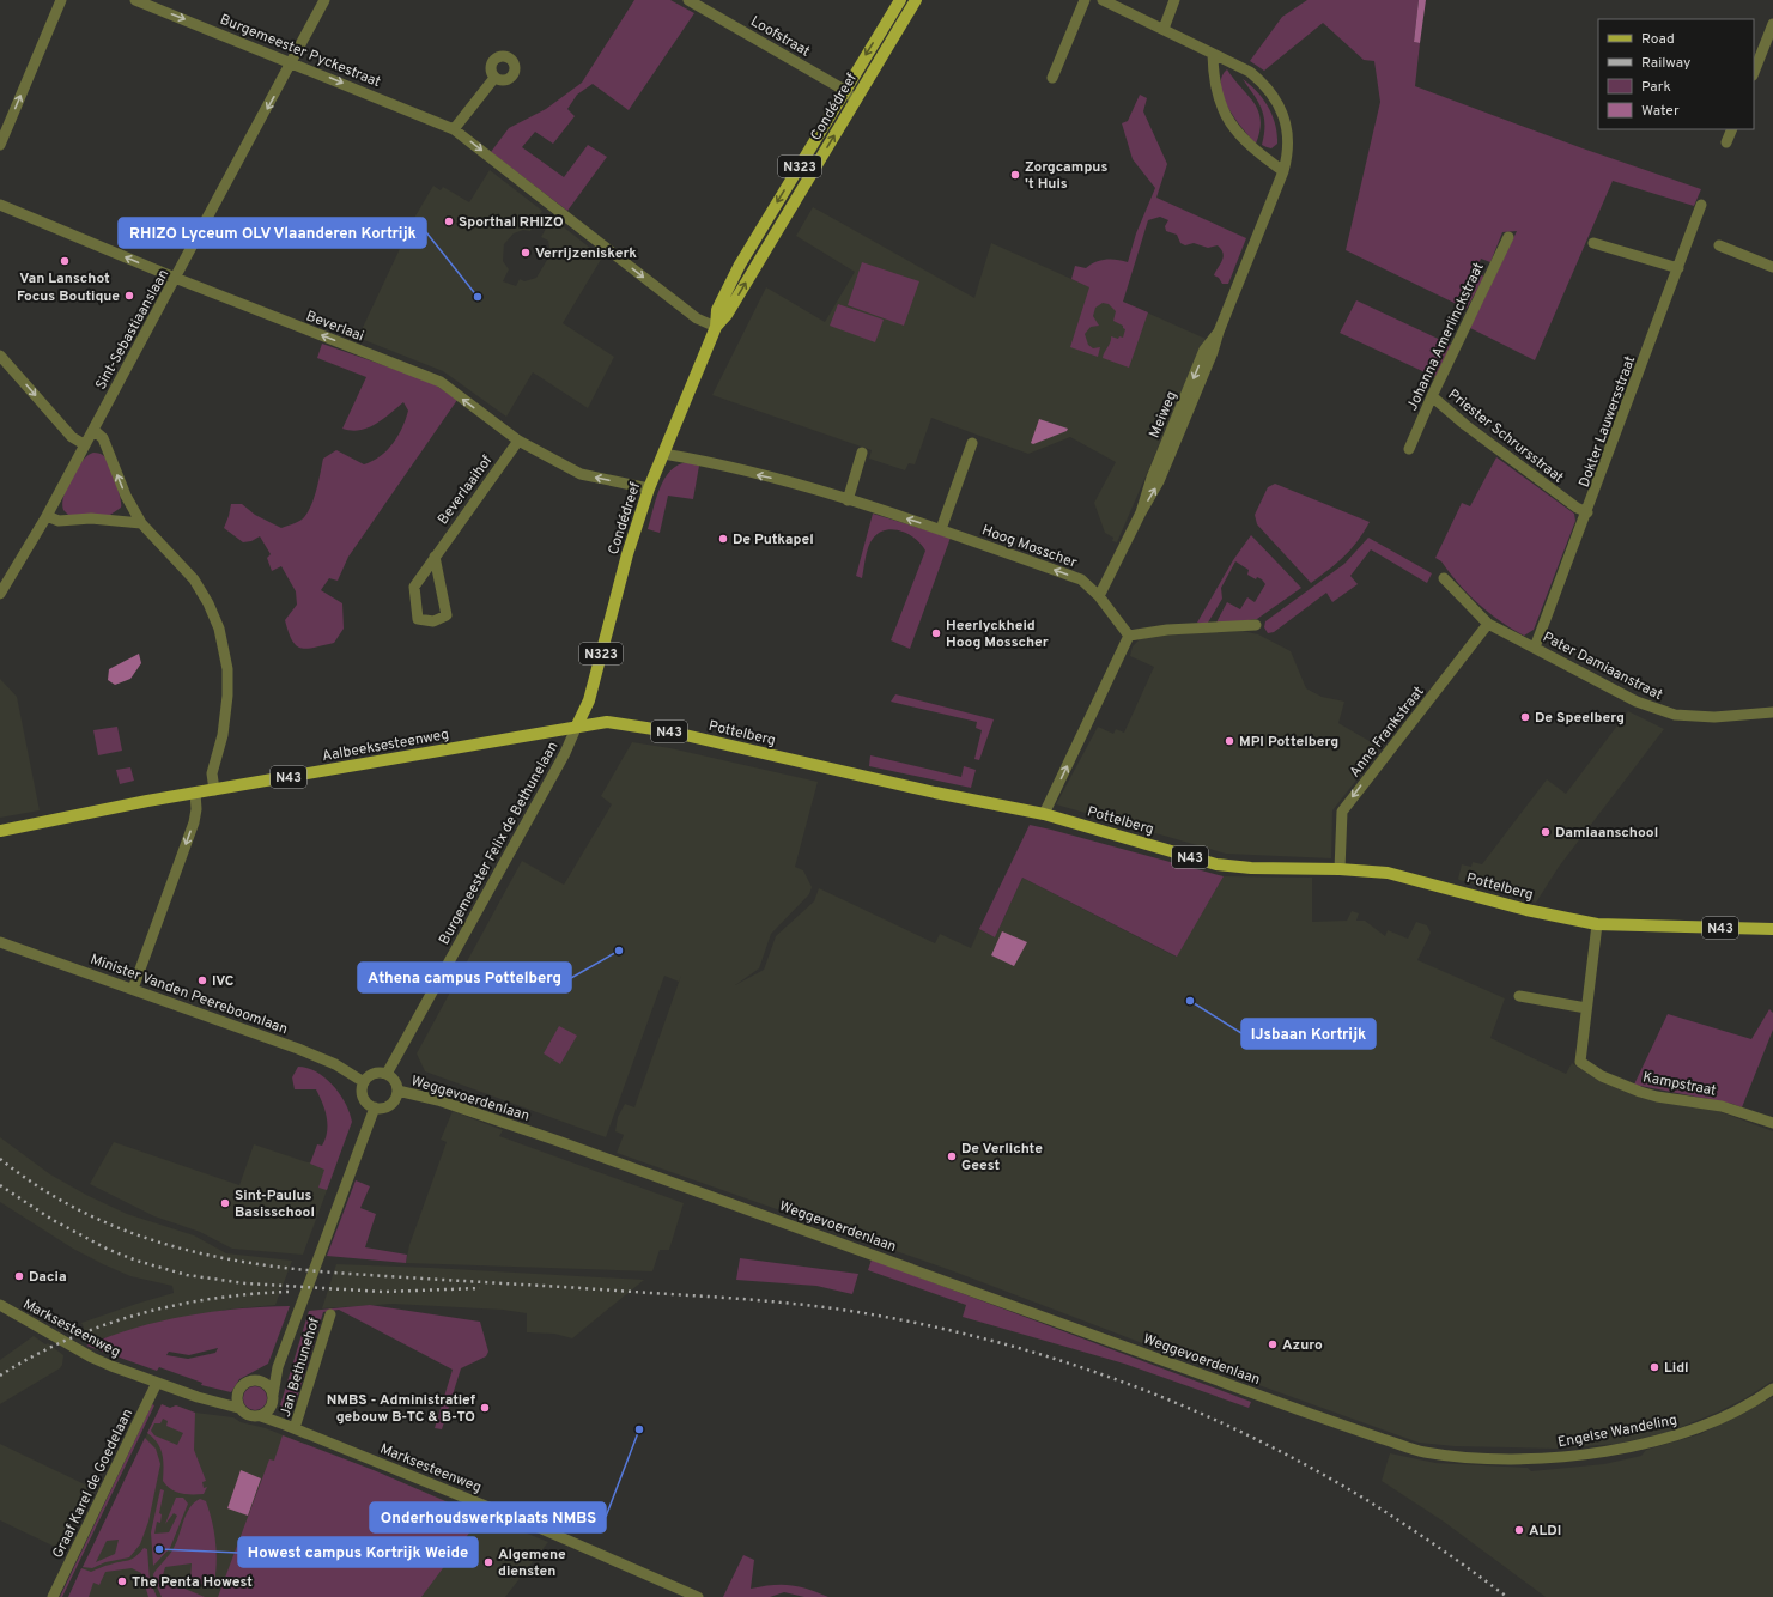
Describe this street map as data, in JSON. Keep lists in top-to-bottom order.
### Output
{
  "streets": {
    "main road": [
      "Condédreef",
      "N323",
      "N43",
      "Pottelberg",
      "Aalbeeksesteenweg"
    ],
    "street": [
      "Loofstraat",
      "Burgemeester Pyckestraat",
      "Beverlaai",
      "Sint-Sebastiaanslaan",
      "Johanna Amerlinckstraat",
      "Meiweg",
      "Dokter Lauwersstraat",
      "Priester Schrursstraat",
      "Beverlaaihof",
      "Hoog Mosscher",
      "Pater Damiaanstraat",
      "Anne Frankstraat",
      "Burgemeester Felix de Bethunelaan",
      "Minister Vanden Peereboomlaan",
      "Kampstraat",
      "Weggevoerdenlaan",
      "Marksesteenweg",
      "Jan Bethunehof",
      "Engelse Wandeling",
      "Graaf Karel de Goedelaan"
    ]
  },
  "crossings": [
    ["Loofstraat", "Condédreef"],
    ["Burgemeester Pyckestraat", "Condédreef"],
    ["Burgemeester Pyckestraat", "Sint-Sebastiaanslaan"],
    ["Condédreef", "Beverlaai"],
    ["Condédreef", "Hoog Mosscher"],
    ["Condédreef", "Pottelberg"],
    ["Condédreef", "Aalbeeksesteenweg"],
    ["Condédreef", "Burgemeester Felix de Bethunelaan"],
    ["Beverlaai", "Sint-Sebastiaanslaan"],
    ["Beverlaai", "Beverlaaihof"],
    ["Johanna Amerlinckstraat", "Priester Schrursstraat"],
    ["Meiweg", "Hoog Mosscher"],
    ["Dokter Lauwersstraat", "Priester Schrursstraat"],
    ["Dokter Lauwersstraat", "Pater Damiaanstraat"],
    ["Pater Damiaanstraat", "Anne Frankstraat"],
    ["Anne Frankstraat", "Pottelberg"],
    ["Pottelberg", "Aalbeeksesteenweg"],
    ["Pottelberg", "Burgemeester Felix de Bethunelaan"],
    ["Pottelberg", "Kampstraat"],
    ["Aalbeeksesteenweg", "Burgemeester Felix de Bethunelaan"],
    ["Burgemeester Felix de Bethunelaan", "Minister Vanden Peereboomlaan"],
    ["Burgemeester Felix de Bethunelaan", "Weggevoerdenlaan"],
    ["Minister Vanden Peereboomlaan", "Weggevoerdenlaan"],
    ["Weggevoerdenlaan", "Engelse Wandeling"],
    ["Marksesteenweg", "Jan Bethunehof"],
    ["Marksesteenweg", "Graaf Karel de Goedelaan"]
  ],
  "one_way": [
    "Burgemeester Pyckestraat",
    "Beverlaai",
    "Sint-Sebastiaanslaan",
    "Hoog Mosscher",
    "Anne Frankstraat"
  ],
  "places": [
    "Zorgcampus 't Huis",
    "Sporthal RHIZO",
    "Verrijzeniskerk",
    "Van Lanschot",
    "Focus Boutique",
    "RHIZO Lyceum OLV Vlaanderen Kortrijk",
    "De Putkapel",
    "Heerlyckheid Hoog Mosscher",
    "De Speelberg",
    "MPI Pottelberg",
    "Damiaanschool",
    "Athena campus Pottelberg",
    "IVC",
    "IJsbaan Kortrijk",
    "De Verlichte Geest",
    "Sint-Paulus Basisschool",
    "Dacia",
    "Azuro",
    "Lidl",
    "NMBS - Administratief gebouw B-TC & B-TO",
    "Onderhoudswerkplaats NMBS",
    "ALDI",
    "Howest campus Kortrijk Weide",
    "Algemene diensten",
    "The Penta Howest"
  ],
  "legend": [
    "Road",
    "Railway",
    "Park",
    "Water"
  ]
}
